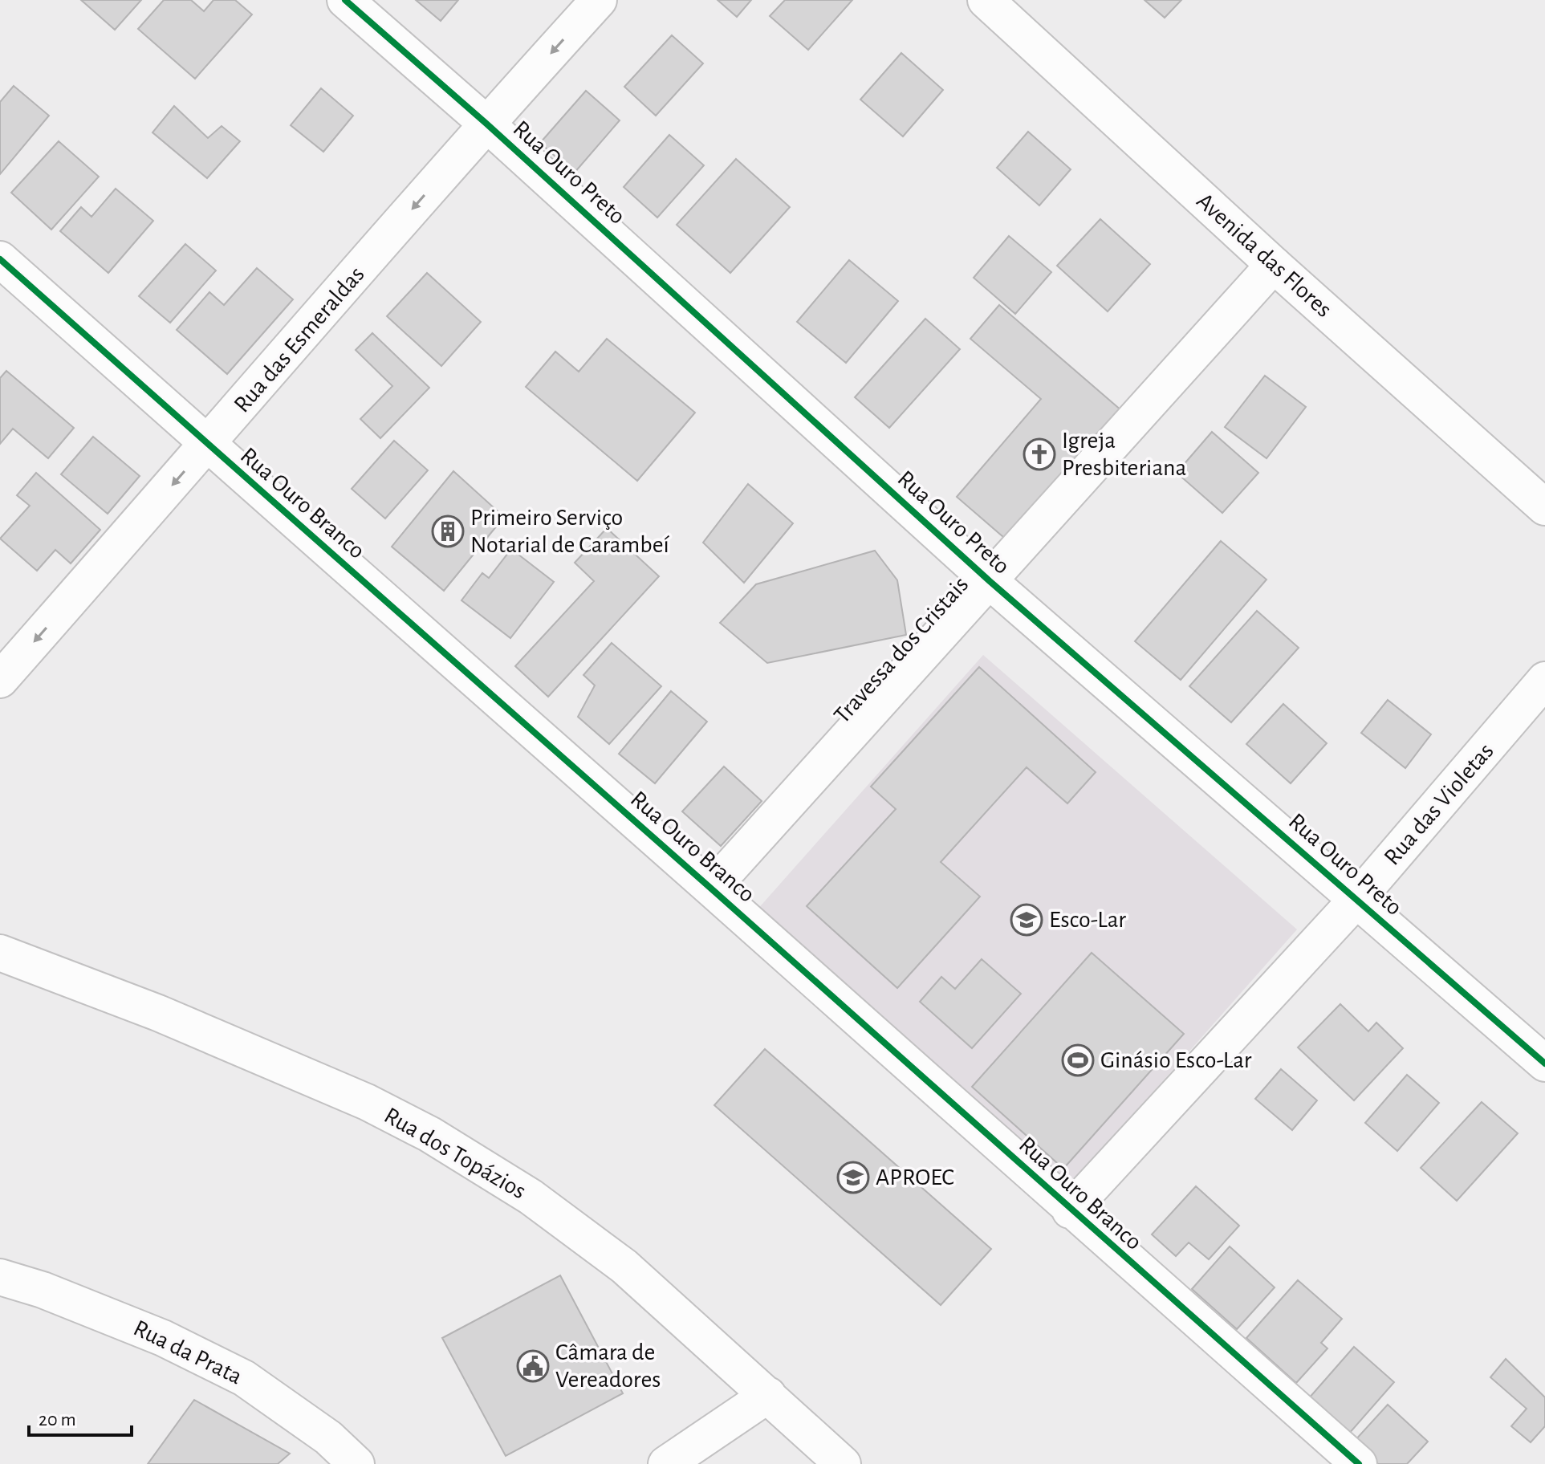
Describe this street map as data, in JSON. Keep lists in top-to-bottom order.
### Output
{
  "streets": {
    "street": [
      "Rua Ouro Preto",
      "Avenida das Flores",
      "Rua das Esmeraldas",
      "Rua Ouro Branco",
      "Travessa dos Cristais",
      "Rua das Violetas",
      "Rua dos Topázios",
      "Rua da Prata"
    ]
  },
  "crossings": [
    ["Rua Ouro Preto", "Rua das Esmeraldas"],
    ["Rua Ouro Preto", "Travessa dos Cristais"],
    ["Rua Ouro Preto", "Rua das Violetas"],
    ["Avenida das Flores", "Travessa dos Cristais"],
    ["Rua das Esmeraldas", "Rua Ouro Branco"],
    ["Rua Ouro Branco", "Travessa dos Cristais"],
    ["Rua Ouro Branco", "Rua das Violetas"]
  ],
  "one_way": ["Rua das Esmeraldas"],
  "places": {
    "church": ["Igreja Presbiteriana"],
    "building": ["Primeiro Serviço Notarial de Carambeí"],
    "school or university": ["Esco-Lar", "APROEC"],
    "sports": ["Ginásio Esco-Lar"],
    "public building": ["Câmara de Vereadores"]
  },
  "scale_bar": "20 m"
}
